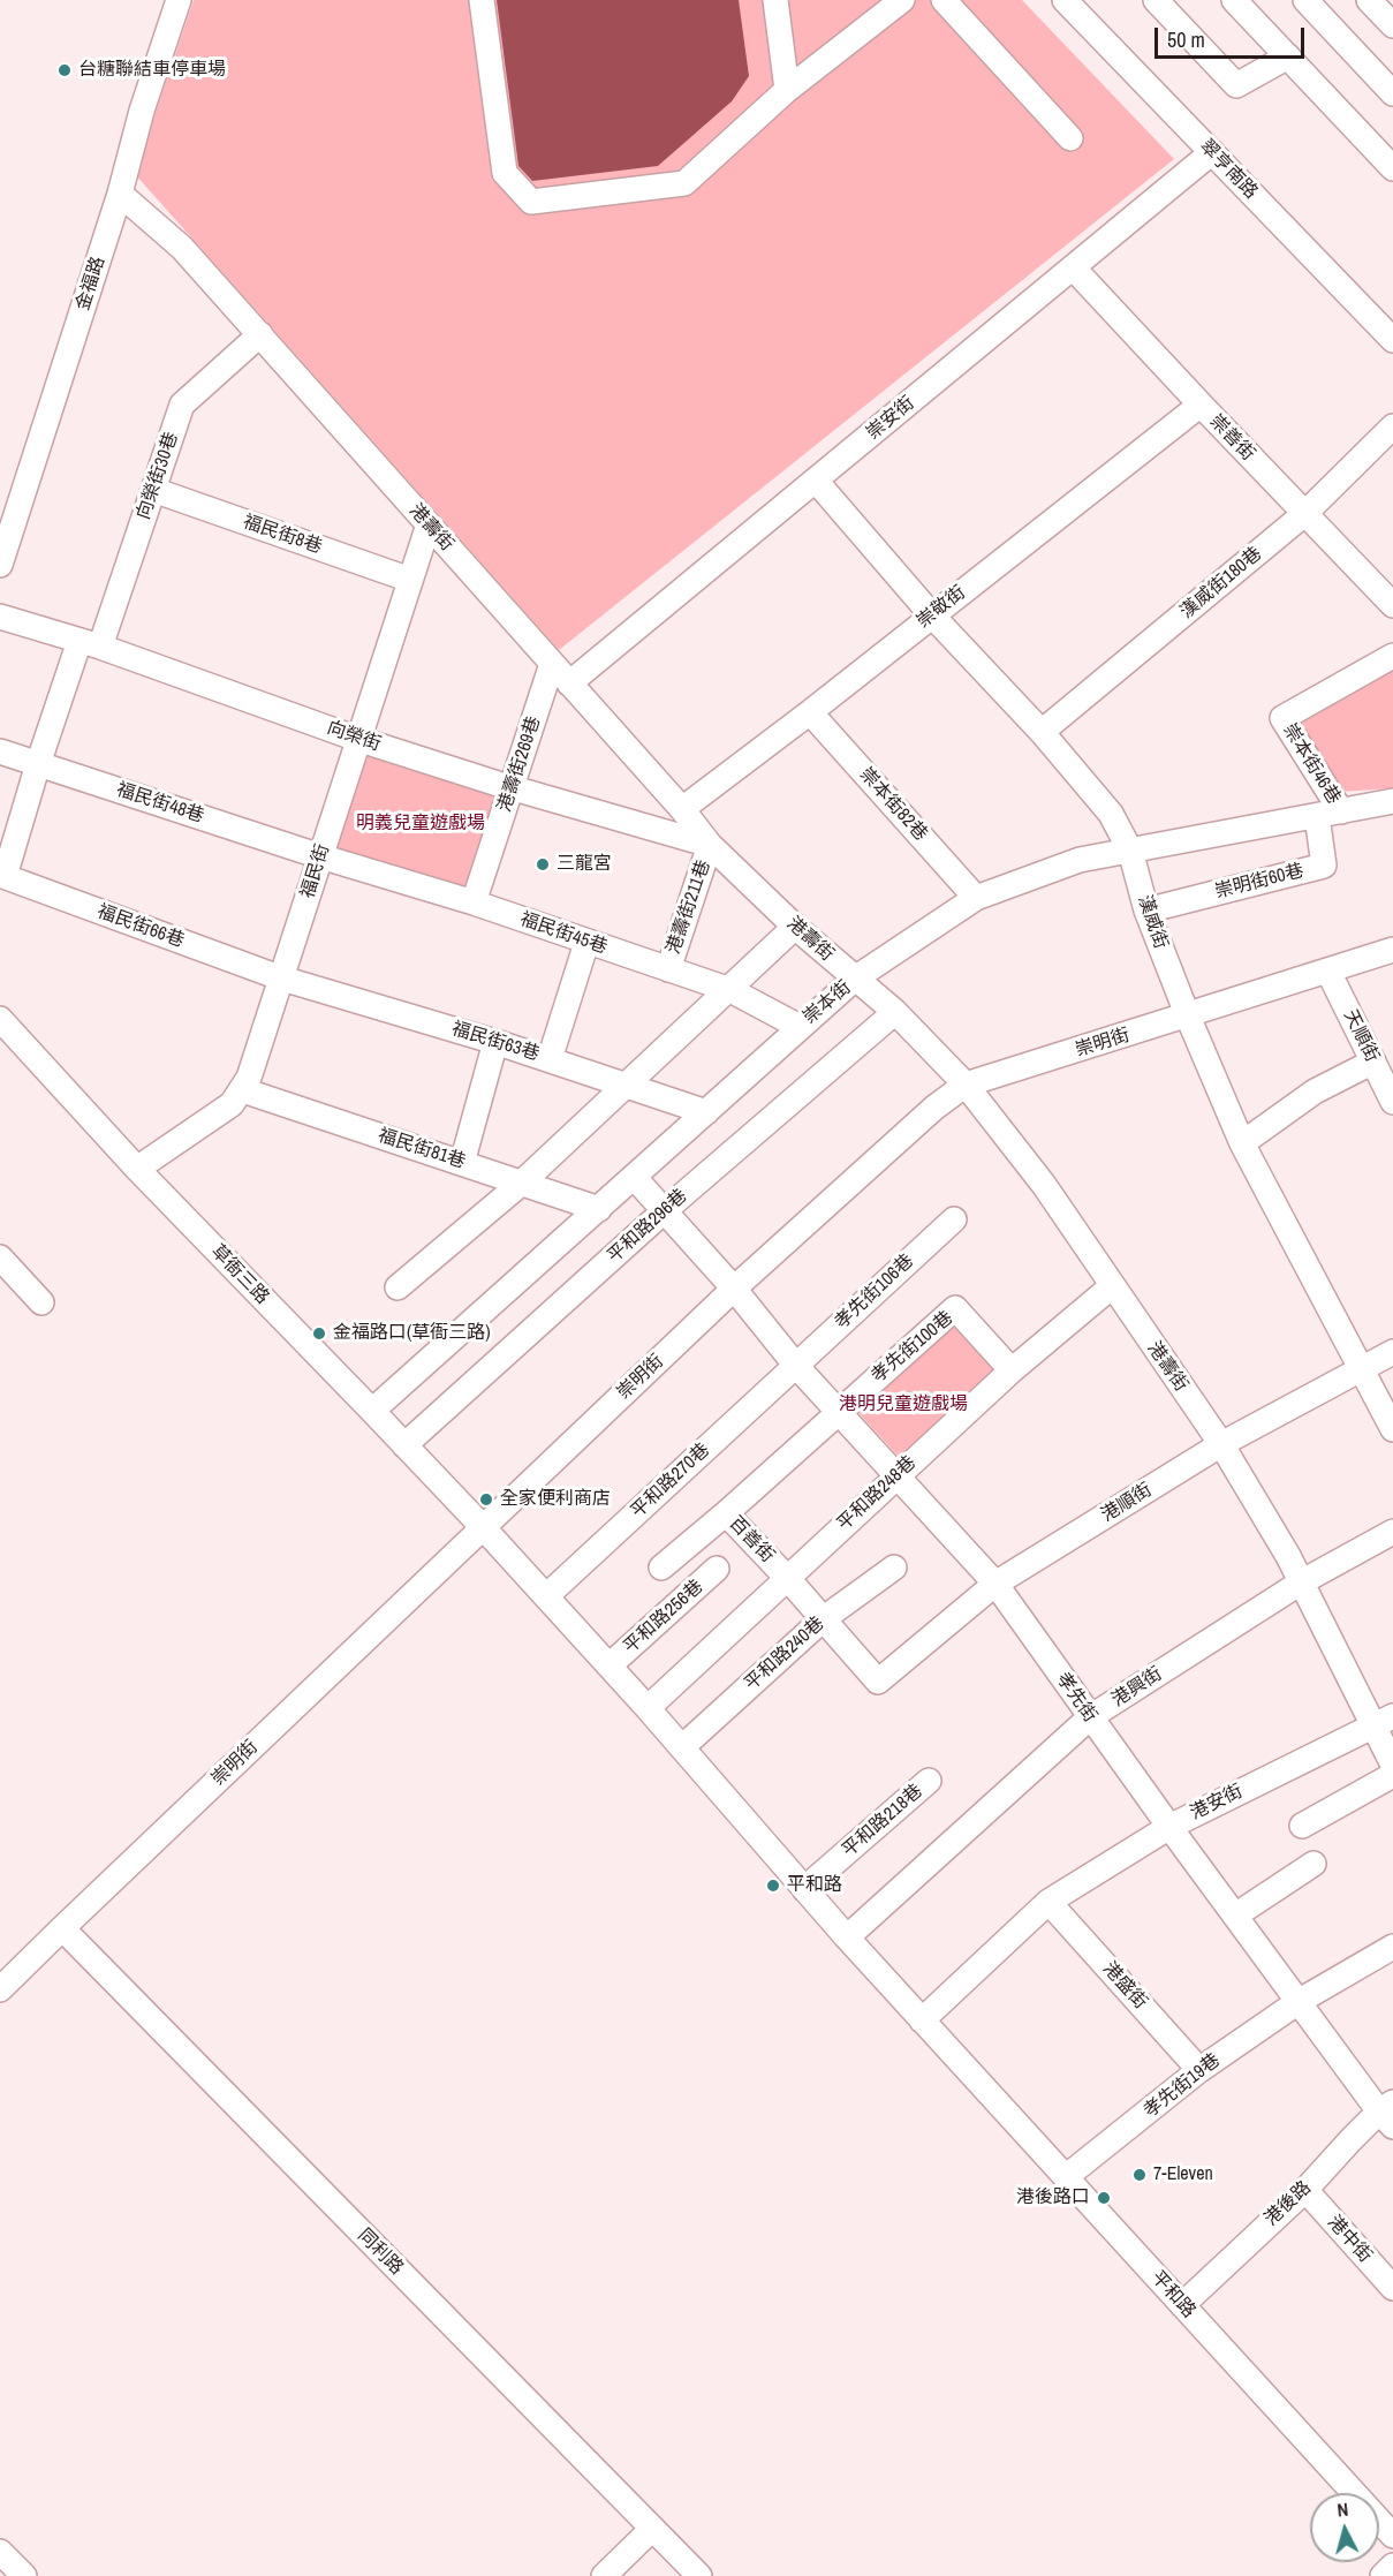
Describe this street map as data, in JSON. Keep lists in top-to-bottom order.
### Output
{
  "streets": {
    "street": [
      "翠亨南路",
      "金福路",
      "崇安街",
      "崇善街",
      "向榮街30巷",
      "港壽街",
      "福民街8巷",
      "漢威街180巷",
      "崇敬街",
      "向榮街",
      "港壽街269巷",
      "崇本街46巷",
      "福民街48巷",
      "崇本街82巷",
      "福民街",
      "崇明街60巷",
      "港壽街211巷",
      "漢威街",
      "福民街66巷",
      "福民街45巷",
      "崇本街",
      "天順街",
      "福民街63巷",
      "崇明街",
      "福民街81巷",
      "平和路296巷",
      "草衙三路",
      "孝先街106巷",
      "孝先街100巷",
      "平和路270巷",
      "平和路248巷",
      "港順街",
      "百善街",
      "平和路256巷",
      "平和路240巷",
      "港興街",
      "孝先街",
      "港安街",
      "平和路218巷",
      "港盛街",
      "孝先街19巷",
      "港後路",
      "港中街",
      "同利路",
      "平和路"
    ]
  },
  "crossings": [
    ["翠亨南路", "崇安街"],
    ["金福路", "港壽街"],
    ["崇安街", "崇善街"],
    ["崇安街", "港壽街"],
    ["崇安街", "漢威街"],
    ["崇善街", "漢威街180巷"],
    ["崇善街", "崇敬街"],
    ["向榮街30巷", "港壽街"],
    ["向榮街30巷", "福民街8巷"],
    ["向榮街30巷", "向榮街"],
    ["向榮街30巷", "福民街48巷"],
    ["向榮街30巷", "福民街66巷"],
    ["港壽街", "崇敬街"],
    ["港壽街", "向榮街"],
    ["港壽街", "港壽街269巷"],
    ["港壽街", "福民街"],
    ["港壽街", "港壽街211巷"],
    ["港壽街", "崇本街"],
    ["港壽街", "崇明街"],
    ["港壽街", "平和路296巷"],
    ["港壽街", "平和路248巷"],
    ["港壽街", "港順街"],
    ["港壽街", "港興街"],
    ["港壽街", "港安街"],
    ["福民街8巷", "福民街"],
    ["漢威街180巷", "漢威街"],
    ["崇敬街", "崇本街82巷"],
    ["崇敬街", "漢威街"],
    ["向榮街", "港壽街269巷"],
    ["向榮街", "福民街"],
    ["向榮街", "港壽街211巷"],
    ["港壽街269巷", "福民街45巷"],
    ["崇本街46巷", "崇明街60巷"],
    ["崇本街46巷", "崇本街"],
    ["福民街48巷", "福民街"],
    ["福民街48巷", "福民街45巷"],
    ["崇本街82巷", "崇本街"],
    ["福民街", "福民街66巷"],
    ["福民街", "福民街45巷"],
    ["福民街", "福民街63巷"],
    ["福民街", "福民街81巷"],
    ["福民街", "草衙三路"],
    ["崇明街60巷", "漢威街"],
    ["崇明街60巷", "崇本街"],
    ["港壽街211巷", "福民街45巷"],
    ["漢威街", "崇本街"],
    ["漢威街", "崇明街"],
    ["漢威街", "港順街"],
    ["福民街66巷", "福民街63巷"],
    ["福民街45巷", "崇本街"],
    ["崇本街", "福民街63巷"],
    ["崇本街", "福民街81巷"],
    ["崇本街", "草衙三路"],
    ["崇本街", "孝先街"],
    ["天順街", "崇明街"],
    ["崇明街", "草衙三路"],
    ["崇明街", "孝先街"],
    ["崇明街", "同利路"],
    ["崇明街", "平和路"],
    ["平和路296巷", "草衙三路"],
    ["平和路296巷", "孝先街"],
    ["草衙三路", "平和路"],
    ["孝先街106巷", "平和路270巷"],
    ["孝先街106巷", "孝先街"],
    ["孝先街100巷", "平和路248巷"],
    ["孝先街100巷", "百善街"],
    ["孝先街100巷", "孝先街"],
    ["平和路270巷", "孝先街"],
    ["平和路270巷", "平和路"],
    ["平和路248巷", "百善街"],
    ["平和路248巷", "孝先街"],
    ["平和路248巷", "平和路"],
    ["港順街", "百善街"],
    ["港順街", "孝先街"],
    ["百善街", "平和路240巷"],
    ["百善街", "孝先街"],
    ["平和路256巷", "平和路"],
    ["平和路240巷", "平和路"],
    ["港興街", "孝先街"],
    ["港興街", "平和路"],
    ["孝先街", "港安街"],
    ["孝先街", "孝先街19巷"],
    ["孝先街", "港後路"],
    ["港安街", "港盛街"],
    ["港安街", "平和路"],
    ["平和路218巷", "平和路"],
    ["港盛街", "孝先街19巷"],
    ["孝先街19巷", "平和路"],
    ["港後路", "港中街"],
    ["港後路", "平和路"]
  ],
  "parks": ["明義兒童遊戲場", "港明兒童遊戲場"],
  "places": [
    "台糖聯結車停車場",
    "三龍宮",
    "金福路口(草衙三路)",
    "全家便利商店",
    "平和路",
    "7-Eleven",
    "港後路口"
  ],
  "scale_bar": "50 m",
  "north": "top"
}
